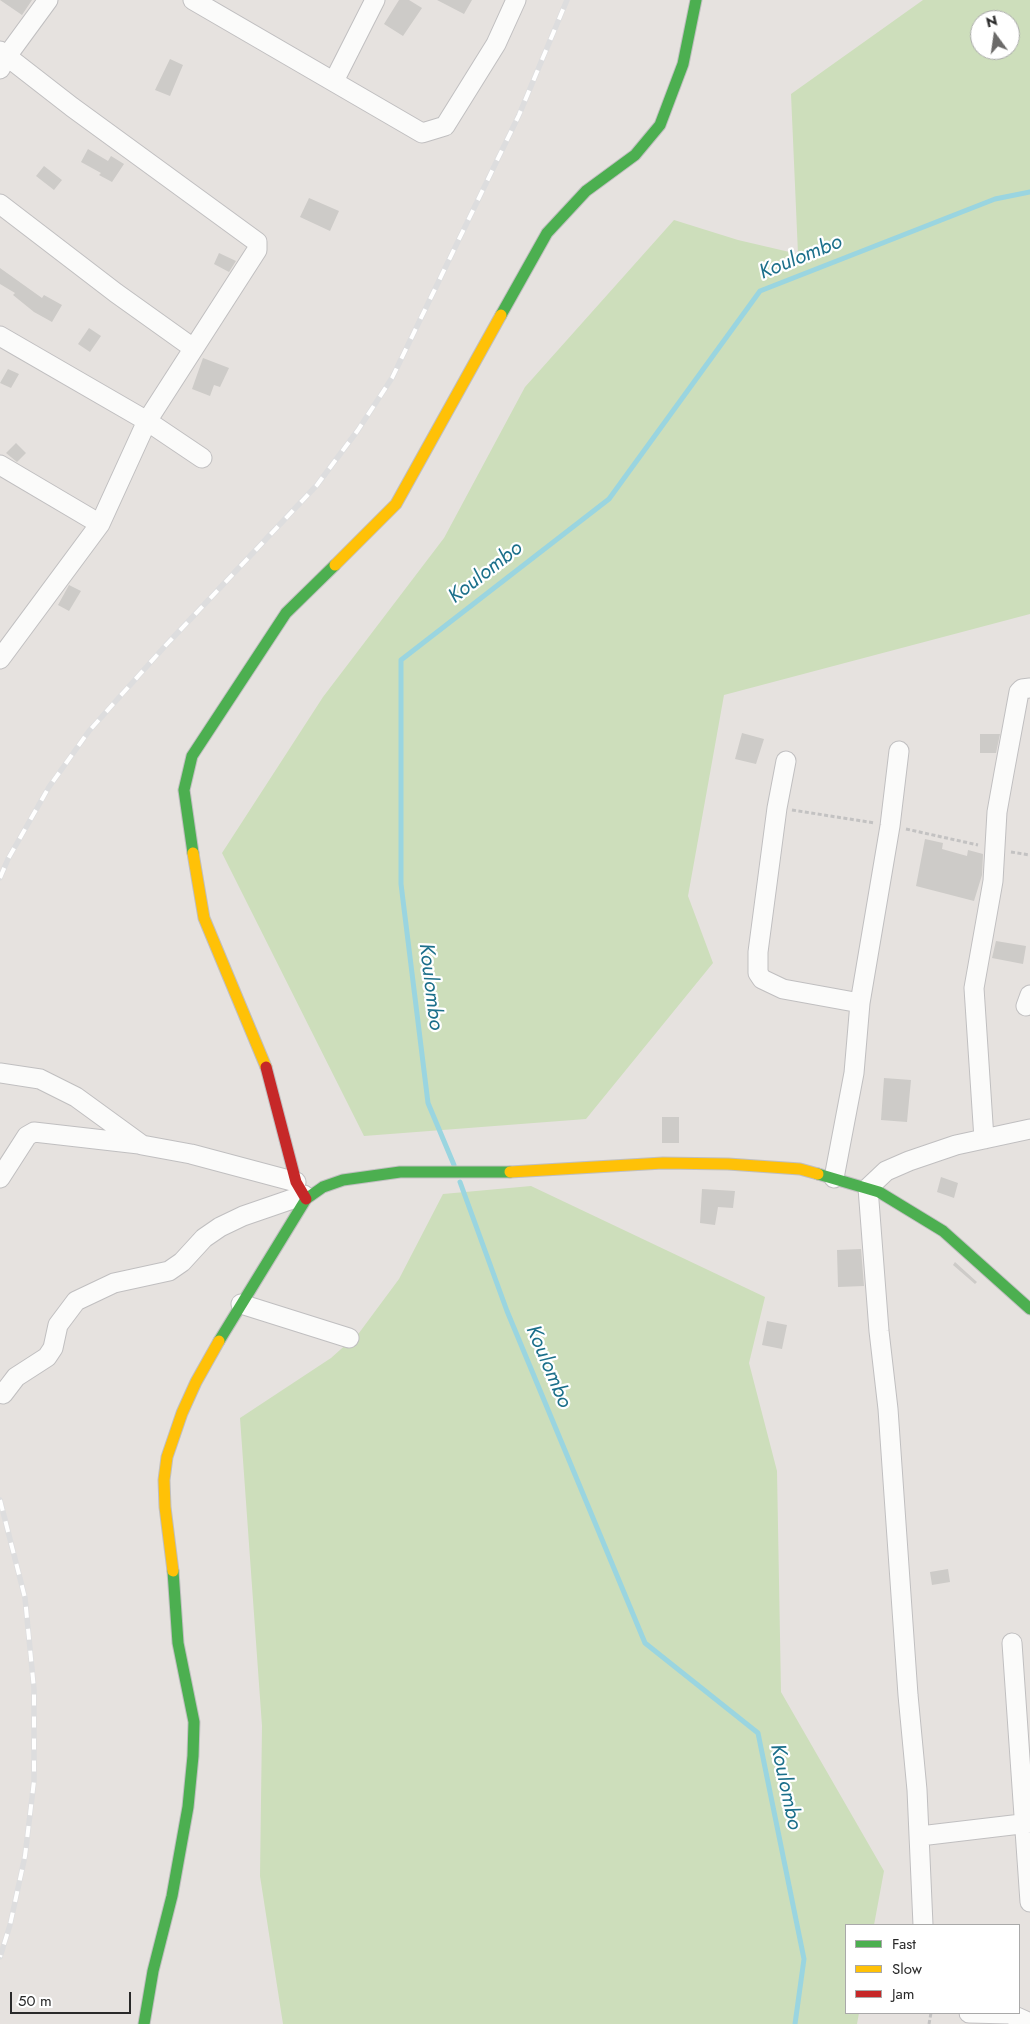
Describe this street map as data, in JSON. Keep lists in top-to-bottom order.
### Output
{
  "water": ["Koulombo"],
  "legend": ["Fast", "Slow", "Jam"],
  "scale_bar": "50 m",
  "north": "top"
}
